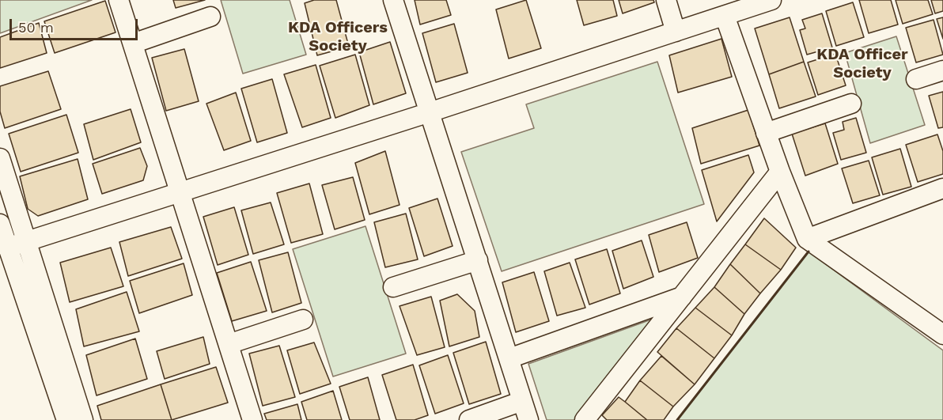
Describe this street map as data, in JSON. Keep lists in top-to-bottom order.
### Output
{
  "districts": ["KDA Officers Society", "KDA Officer Society"],
  "scale_bar": "50 m"
}
